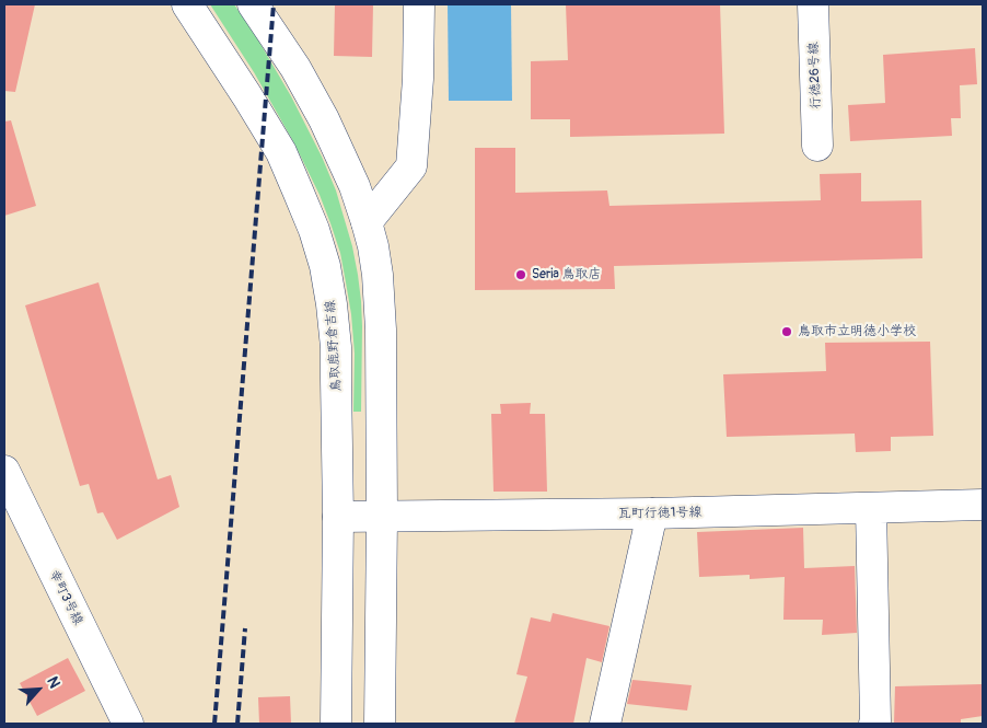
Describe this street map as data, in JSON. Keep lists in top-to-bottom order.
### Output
{
  "streets": {
    "street": [
      "行徳26号線",
      "鳥取鹿野倉吉線",
      "瓦町行徳1号線",
      "幸町3号線"
    ]
  },
  "crossings": [
    ["鳥取鹿野倉吉線", "瓦町行徳1号線"]
  ],
  "places": ["Seria 鳥取店", "鳥取市立明徳小学校"],
  "north": "top right"
}
